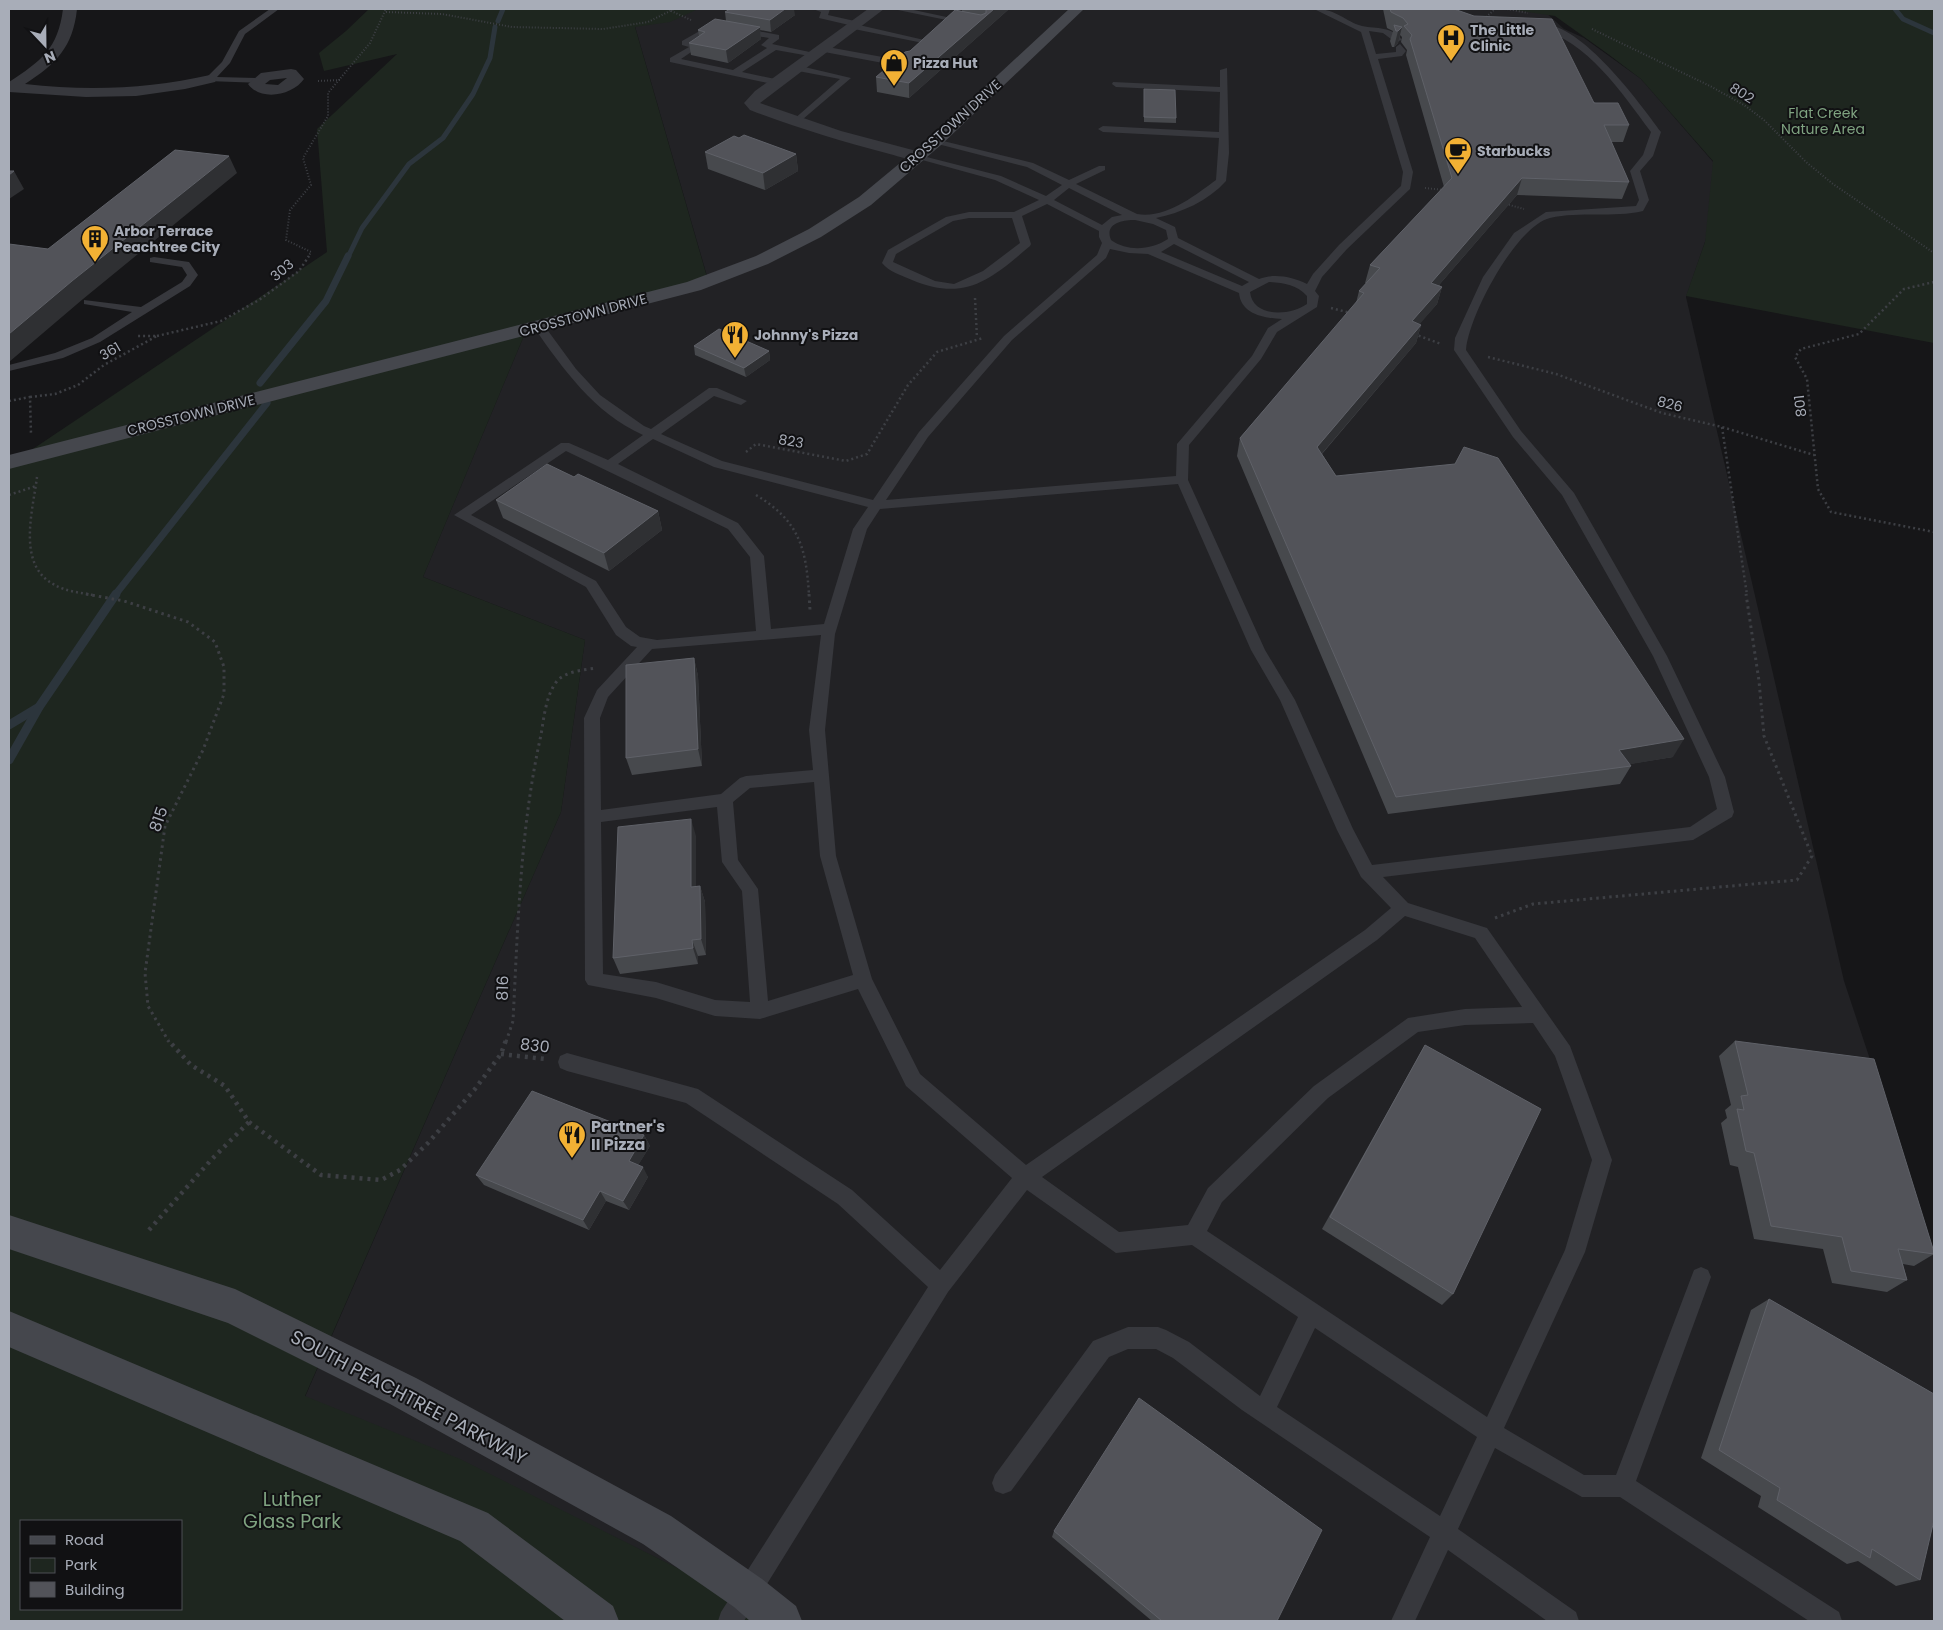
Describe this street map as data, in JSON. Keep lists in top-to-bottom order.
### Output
{
  "streets": {
    "street": ["CROSSTOWN DRIVE", "SOUTH PEACHTREE PARKWAY"],
    "path": [
      "802",
      "303",
      "361",
      "826",
      "801",
      "823",
      "815",
      "816",
      "830"
    ]
  },
  "crossings": [
    ["303", "361"],
    ["826", "801"],
    ["815", "816"],
    ["816", "830"]
  ],
  "parks": ["Flat Creek Nature Area", "Luther Glass Park"],
  "places": {
    "hospital": ["The Little Clinic"],
    "shop": ["Pizza Hut"],
    "cafe": ["Starbucks"],
    "building": ["Arbor Terrace Peachtree City"],
    "restaurant": ["Johnny's Pizza", "Partner's II Pizza"]
  },
  "legend": ["Road", "Park", "Building"],
  "north": "bottom"
}
